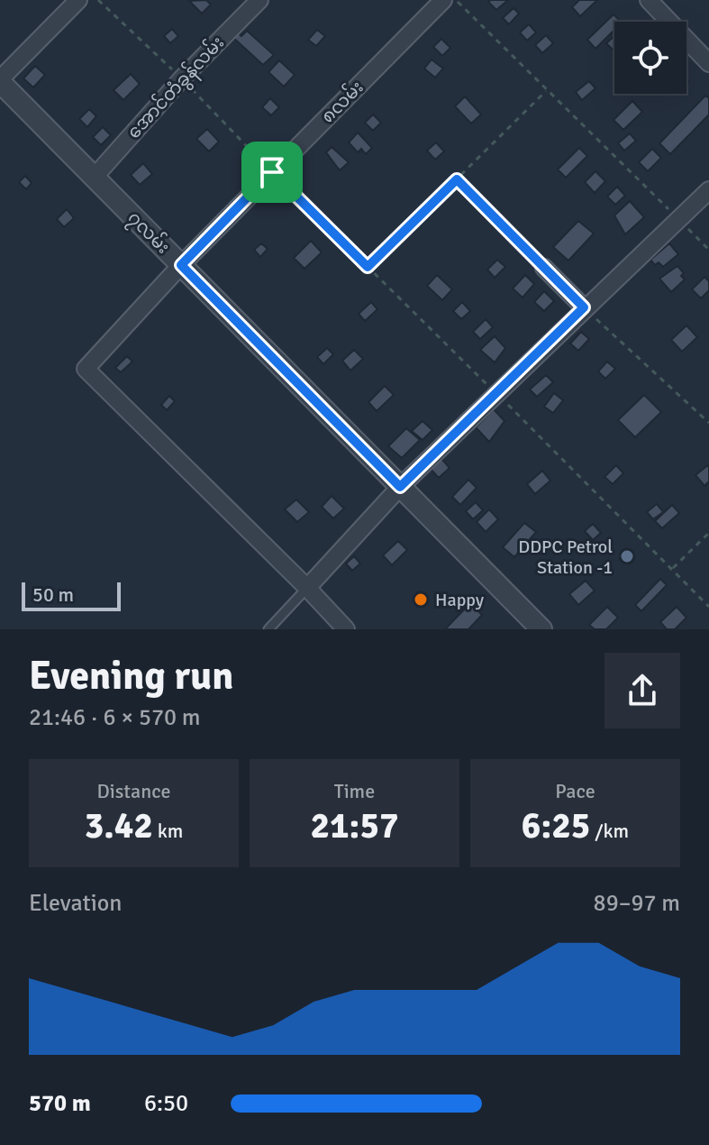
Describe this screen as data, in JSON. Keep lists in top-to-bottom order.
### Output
{
  "streets": {
    "street": ["အောင်တံခွန်လမ်း", "၈လမ်း", "၇လမ်း"]
  },
  "crossings": [
    ["အောင်တံခွန်လမ်း", "၇လမ်း"],
    ["၈လမ်း", "၇လမ်း"]
  ],
  "places": ["DDPC Petrol Station -1", "Happy"],
  "scale_bar": "50 m",
  "page": {
    "scale": "50 m",
    "heading": ["Evening run", "21:46 · 6 × 570 m"],
    "stats": [
      ["Distance", "3.42 km"],
      ["Time", "21:57"],
      ["Pace", "6:25 /km"]
    ],
    "chart": ["Elevation", "89–97 m"],
    "list": [
      {
        "name": "570 m",
        "note": "6:50"
      }
    ]
  }
}
